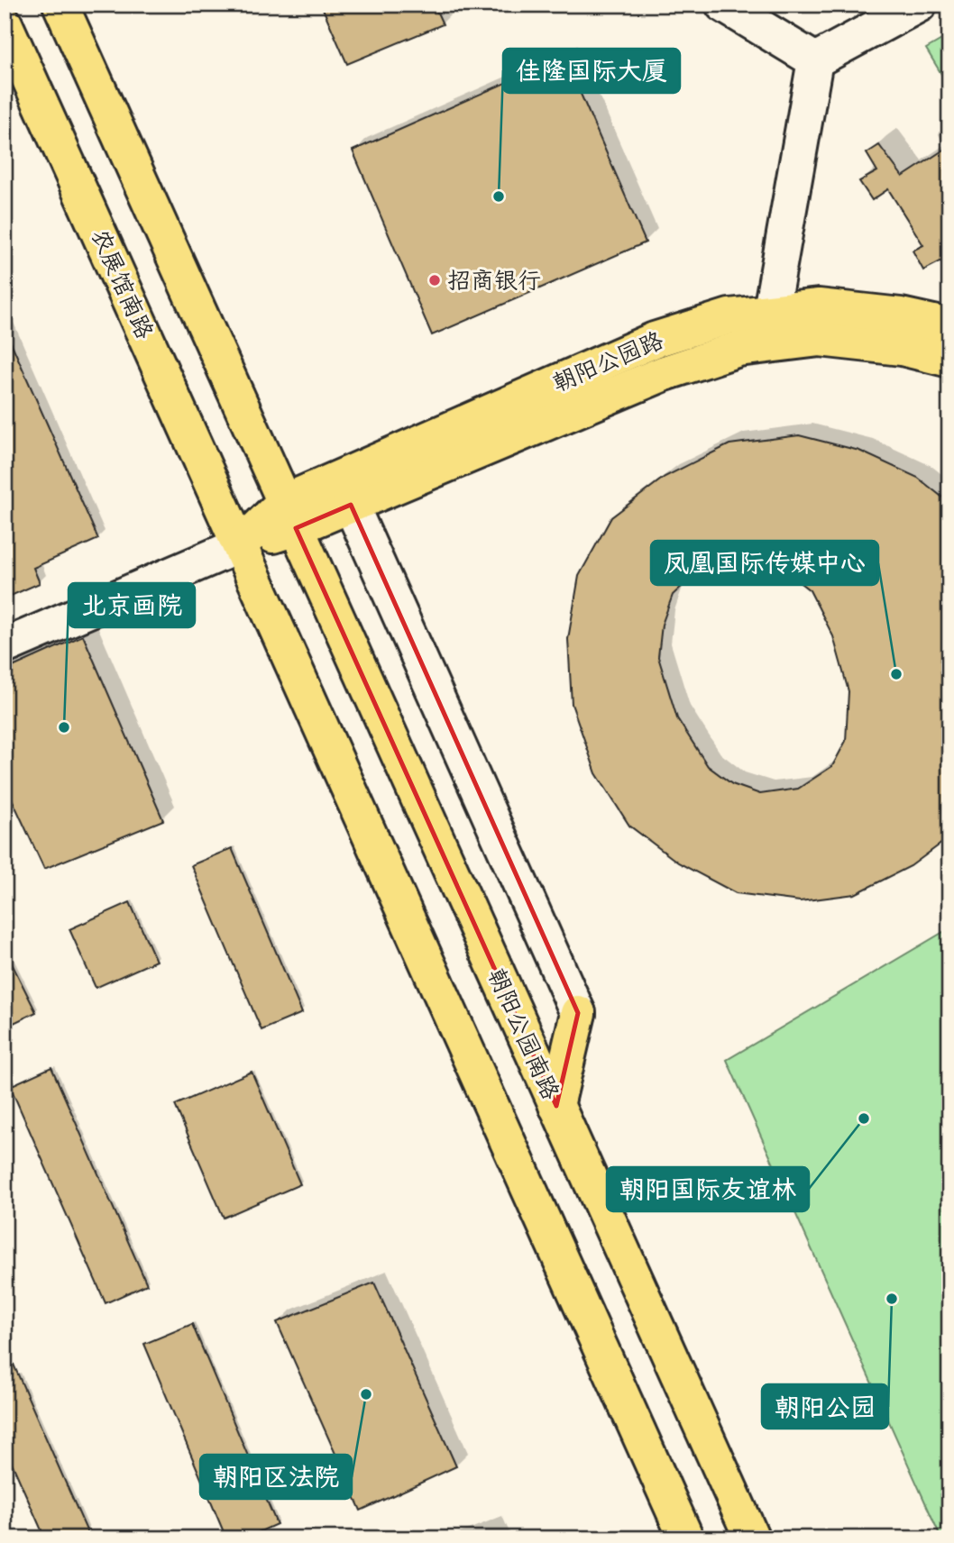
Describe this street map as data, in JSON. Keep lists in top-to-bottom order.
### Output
{
  "streets": {
    "main road": ["农展馆南路", "朝阳公园路", "朝阳公园南路"]
  },
  "crossings": [
    ["朝阳公园路", "朝阳公园南路"]
  ],
  "places": [
    "佳隆国际大厦",
    "招商银行",
    "凤凰国际传媒中心",
    "北京画院",
    "朝阳国际友谊林",
    "朝阳公园",
    "朝阳区法院"
  ]
}
